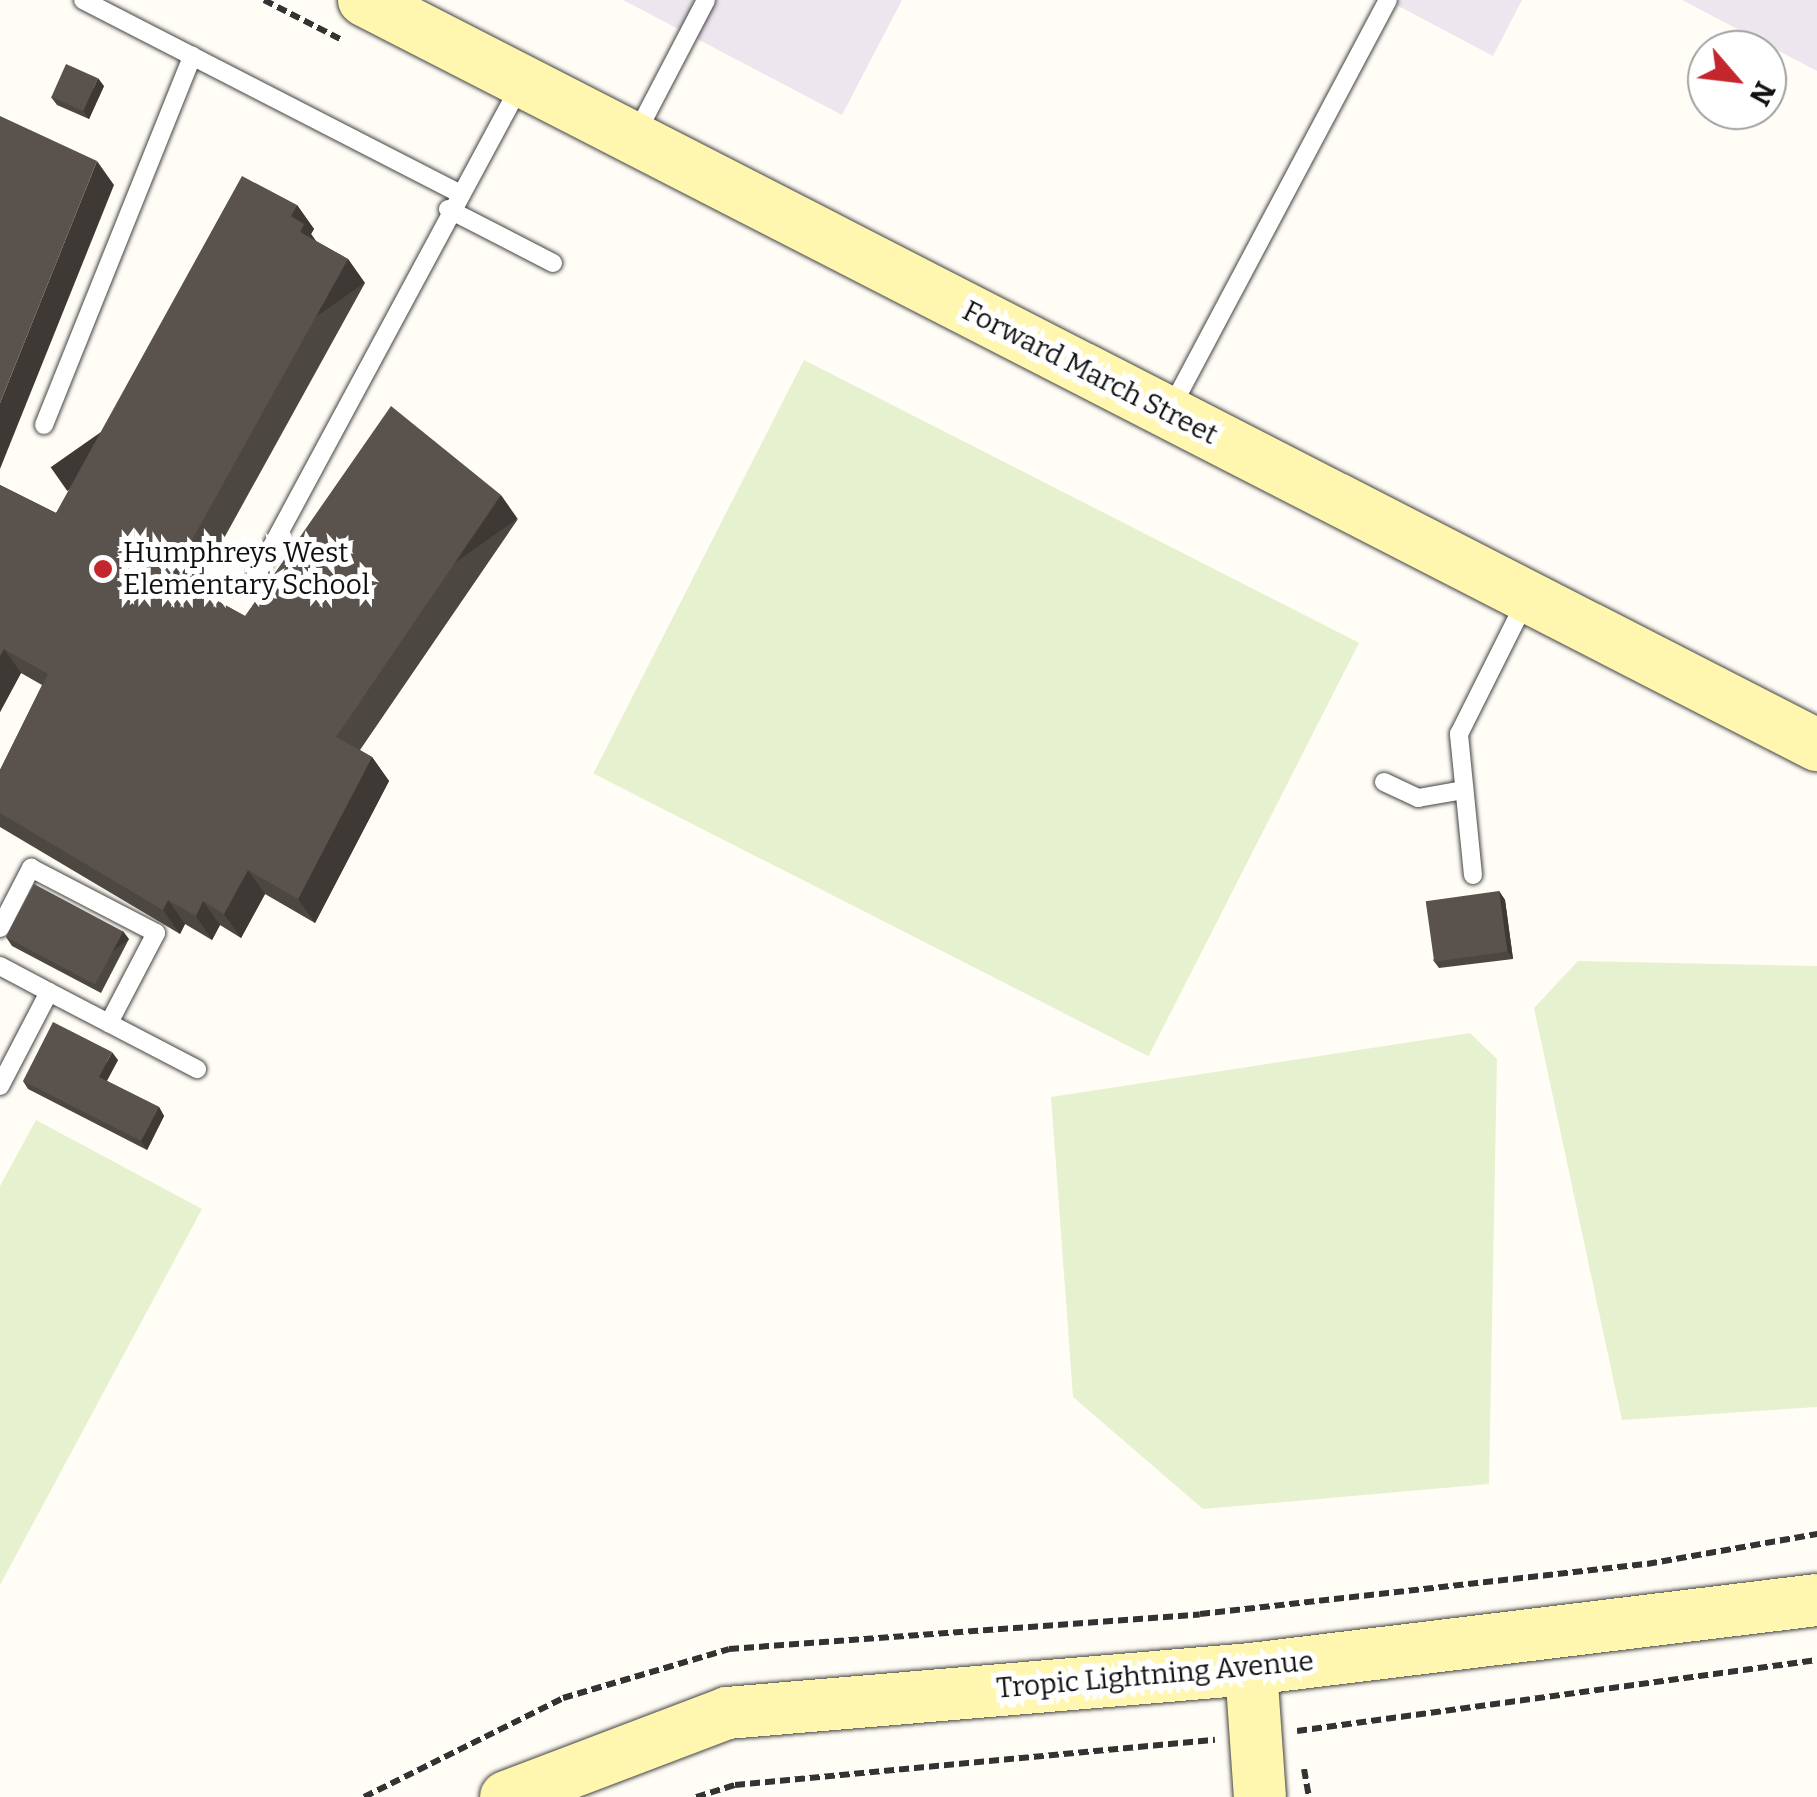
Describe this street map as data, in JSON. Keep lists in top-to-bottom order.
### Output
{
  "streets": {
    "street": ["Forward March Street", "Tropic Lightning Avenue"]
  },
  "places": ["Humphreys West Elementary School"],
  "north": "bottom right"
}
